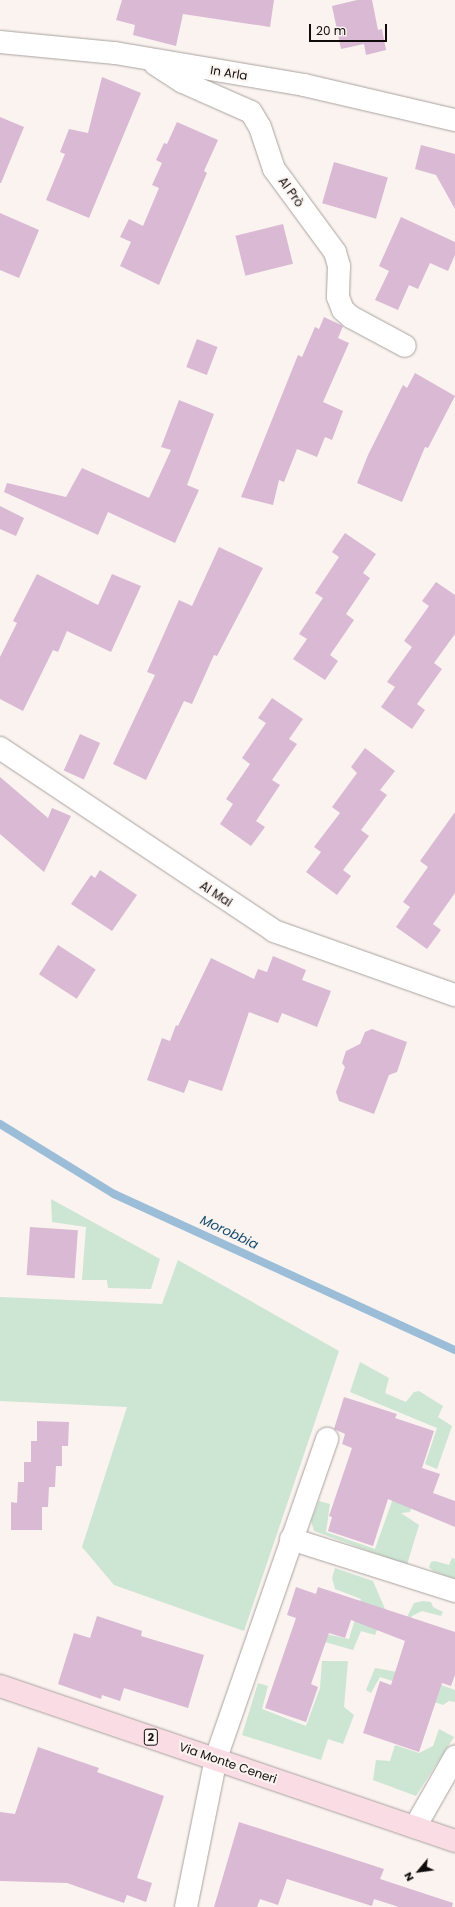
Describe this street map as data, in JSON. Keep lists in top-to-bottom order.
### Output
{
  "streets": {
    "main road": ["2", "Via Monte Ceneri"],
    "street": ["In Arla", "Al Prò", "Al Mai"]
  },
  "crossings": [
    ["In Arla", "Al Prò"]
  ],
  "water": ["Morobbia"],
  "scale_bar": "20 m",
  "north": "bottom left"
}
